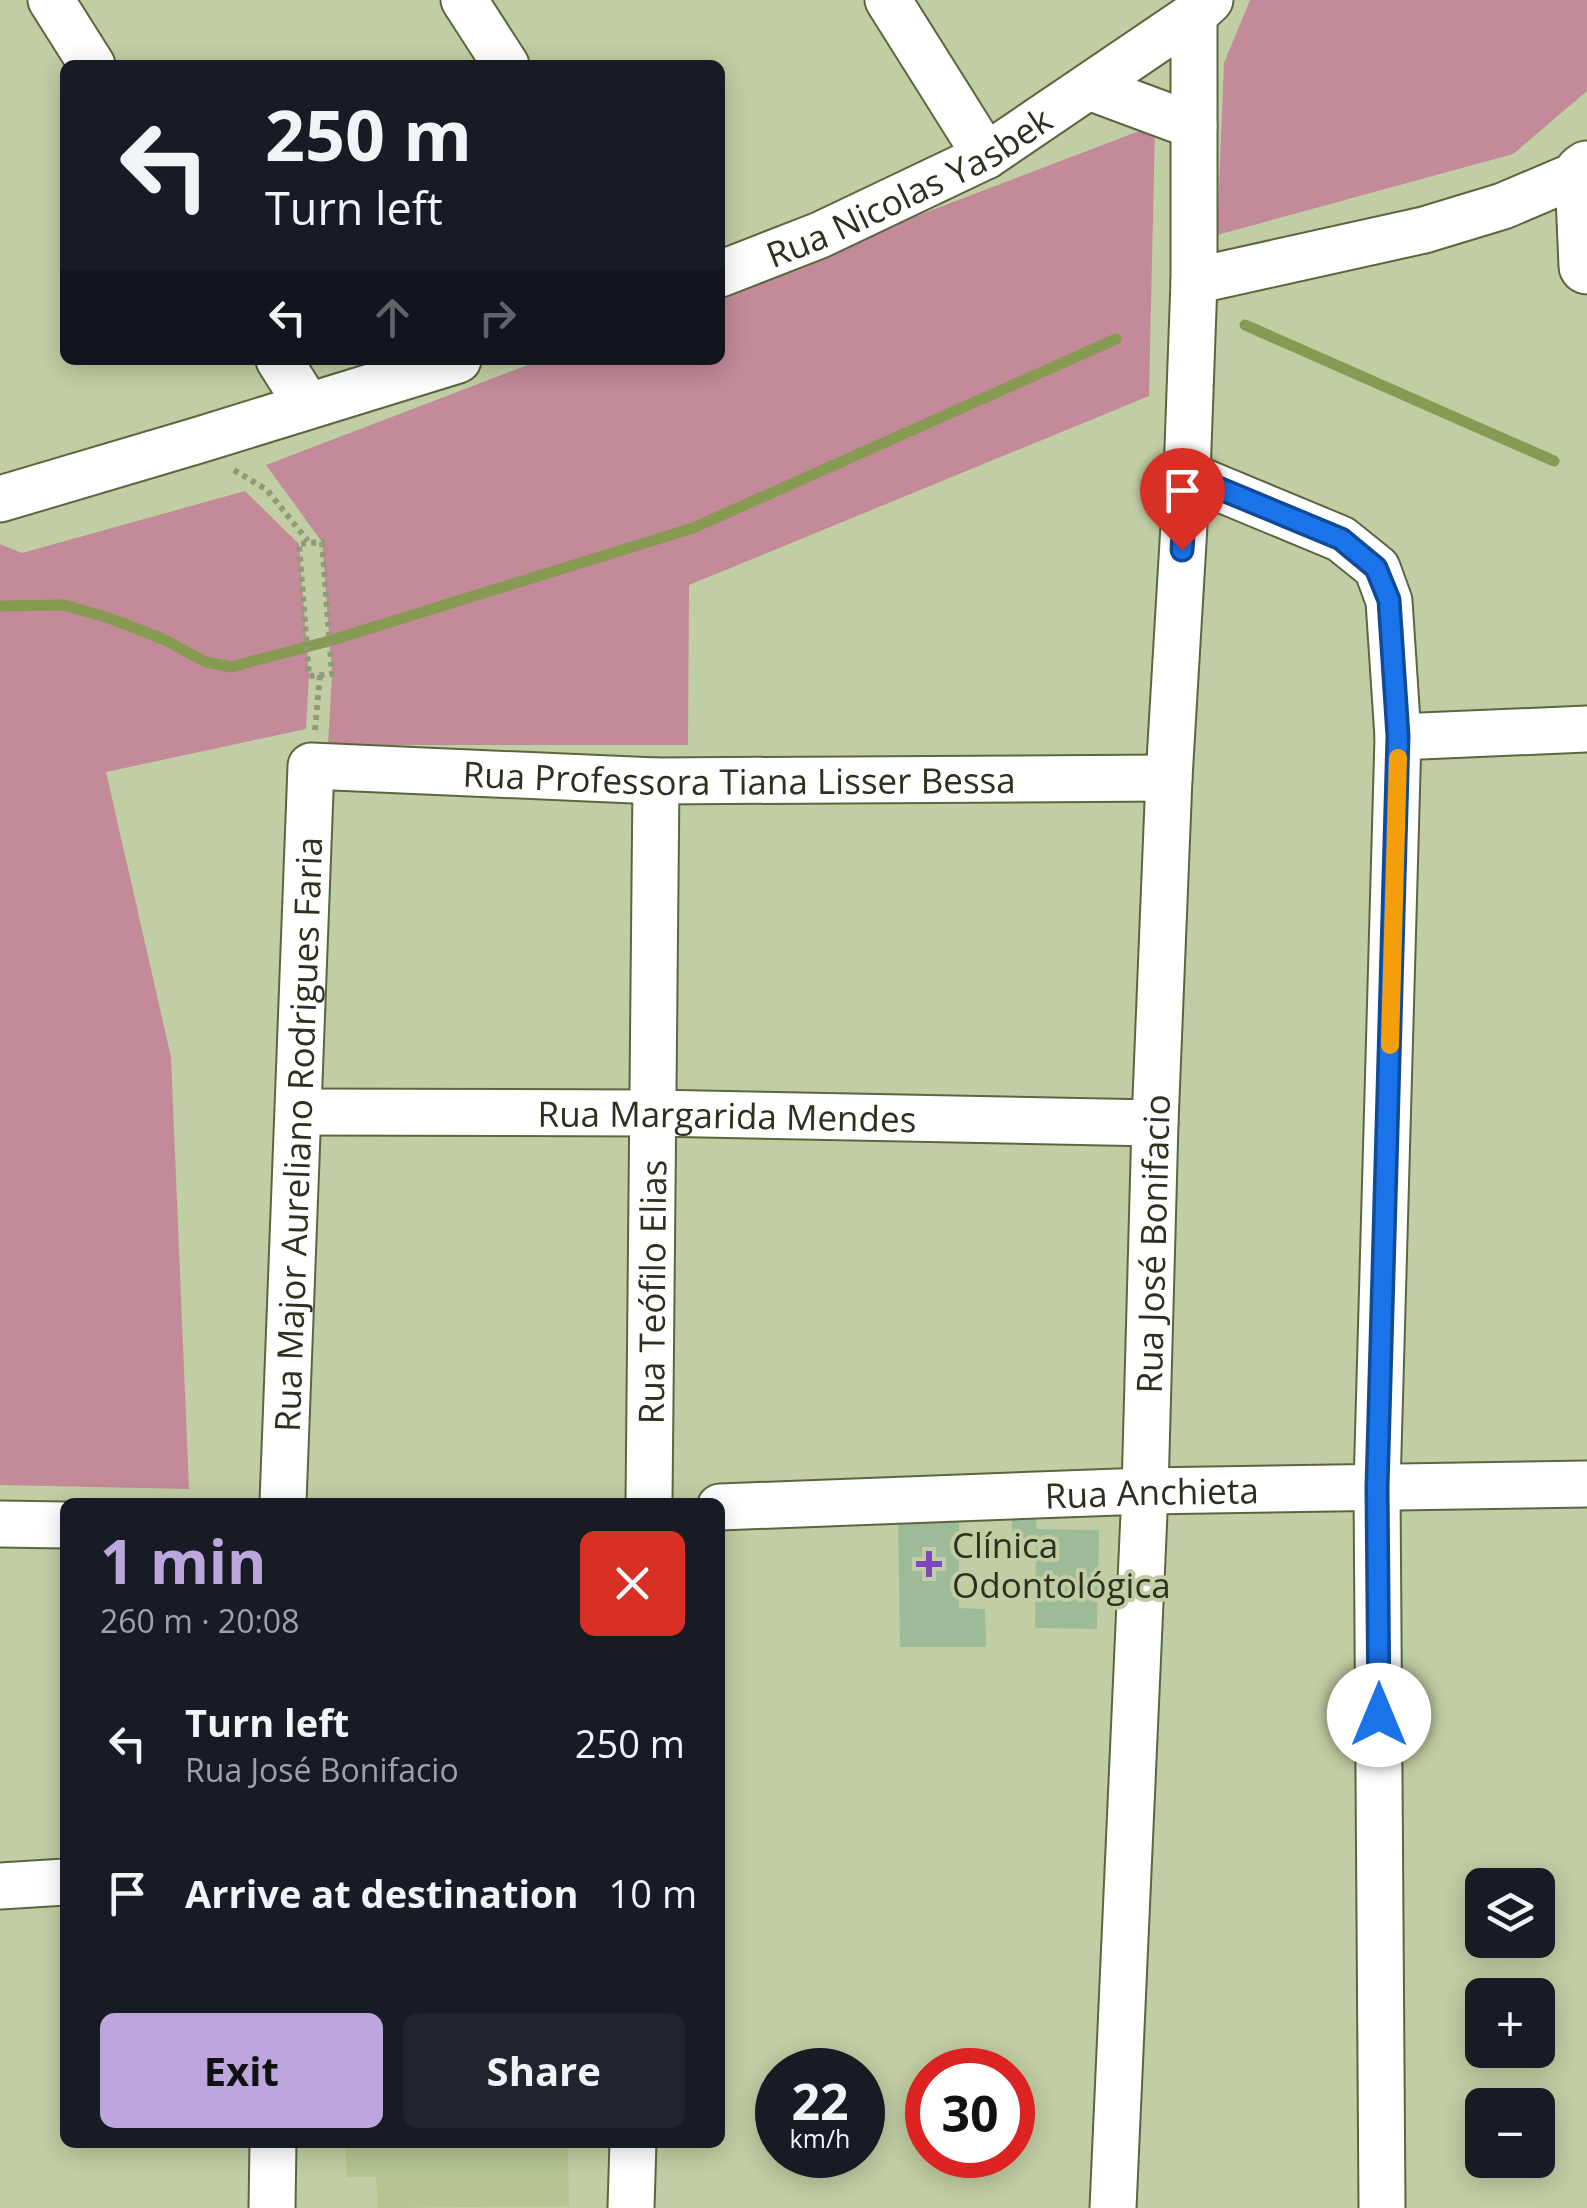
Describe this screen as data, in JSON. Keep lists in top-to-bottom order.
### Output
{
  "streets": {
    "street": [
      "Rua Nicolas Yasbek",
      "Rua Professora Tiana Lisser Bessa",
      "Rua Margarida Mendes",
      "Rua Major Aureliano Rodrigues Faria",
      "Rua José Bonifacio",
      "Rua Teófilo Elias",
      "Rua Anchieta"
    ]
  },
  "crossings": [
    ["Rua Nicolas Yasbek", "Rua José Bonifacio"],
    ["Rua Professora Tiana Lisser Bessa", "Rua Major Aureliano Rodrigues Faria"],
    ["Rua Professora Tiana Lisser Bessa", "Rua José Bonifacio"],
    ["Rua Professora Tiana Lisser Bessa", "Rua Teófilo Elias"],
    ["Rua Margarida Mendes", "Rua Major Aureliano Rodrigues Faria"],
    ["Rua Margarida Mendes", "Rua José Bonifacio"],
    ["Rua Margarida Mendes", "Rua Teófilo Elias"],
    ["Rua José Bonifacio", "Rua Anchieta"]
  ],
  "places": {
    "health": ["Clínica Odontológica"]
  },
  "page": {
    "turn": ["250 m", "Turn left"],
    "heading": ["1 min", "260 m · 20:08"],
    "list": [
      {
        "name": "Turn left",
        "note": "Rua José Bonifacio",
        "value": "250 m"
      },
      {
        "name": "Arrive at destination",
        "value": "10 m"
      }
    ],
    "map_buttons": ["+", "−"],
    "buttons": ["Exit", "Share"],
    "speed": "22 km/h",
    "limit": "30"
  }
}
